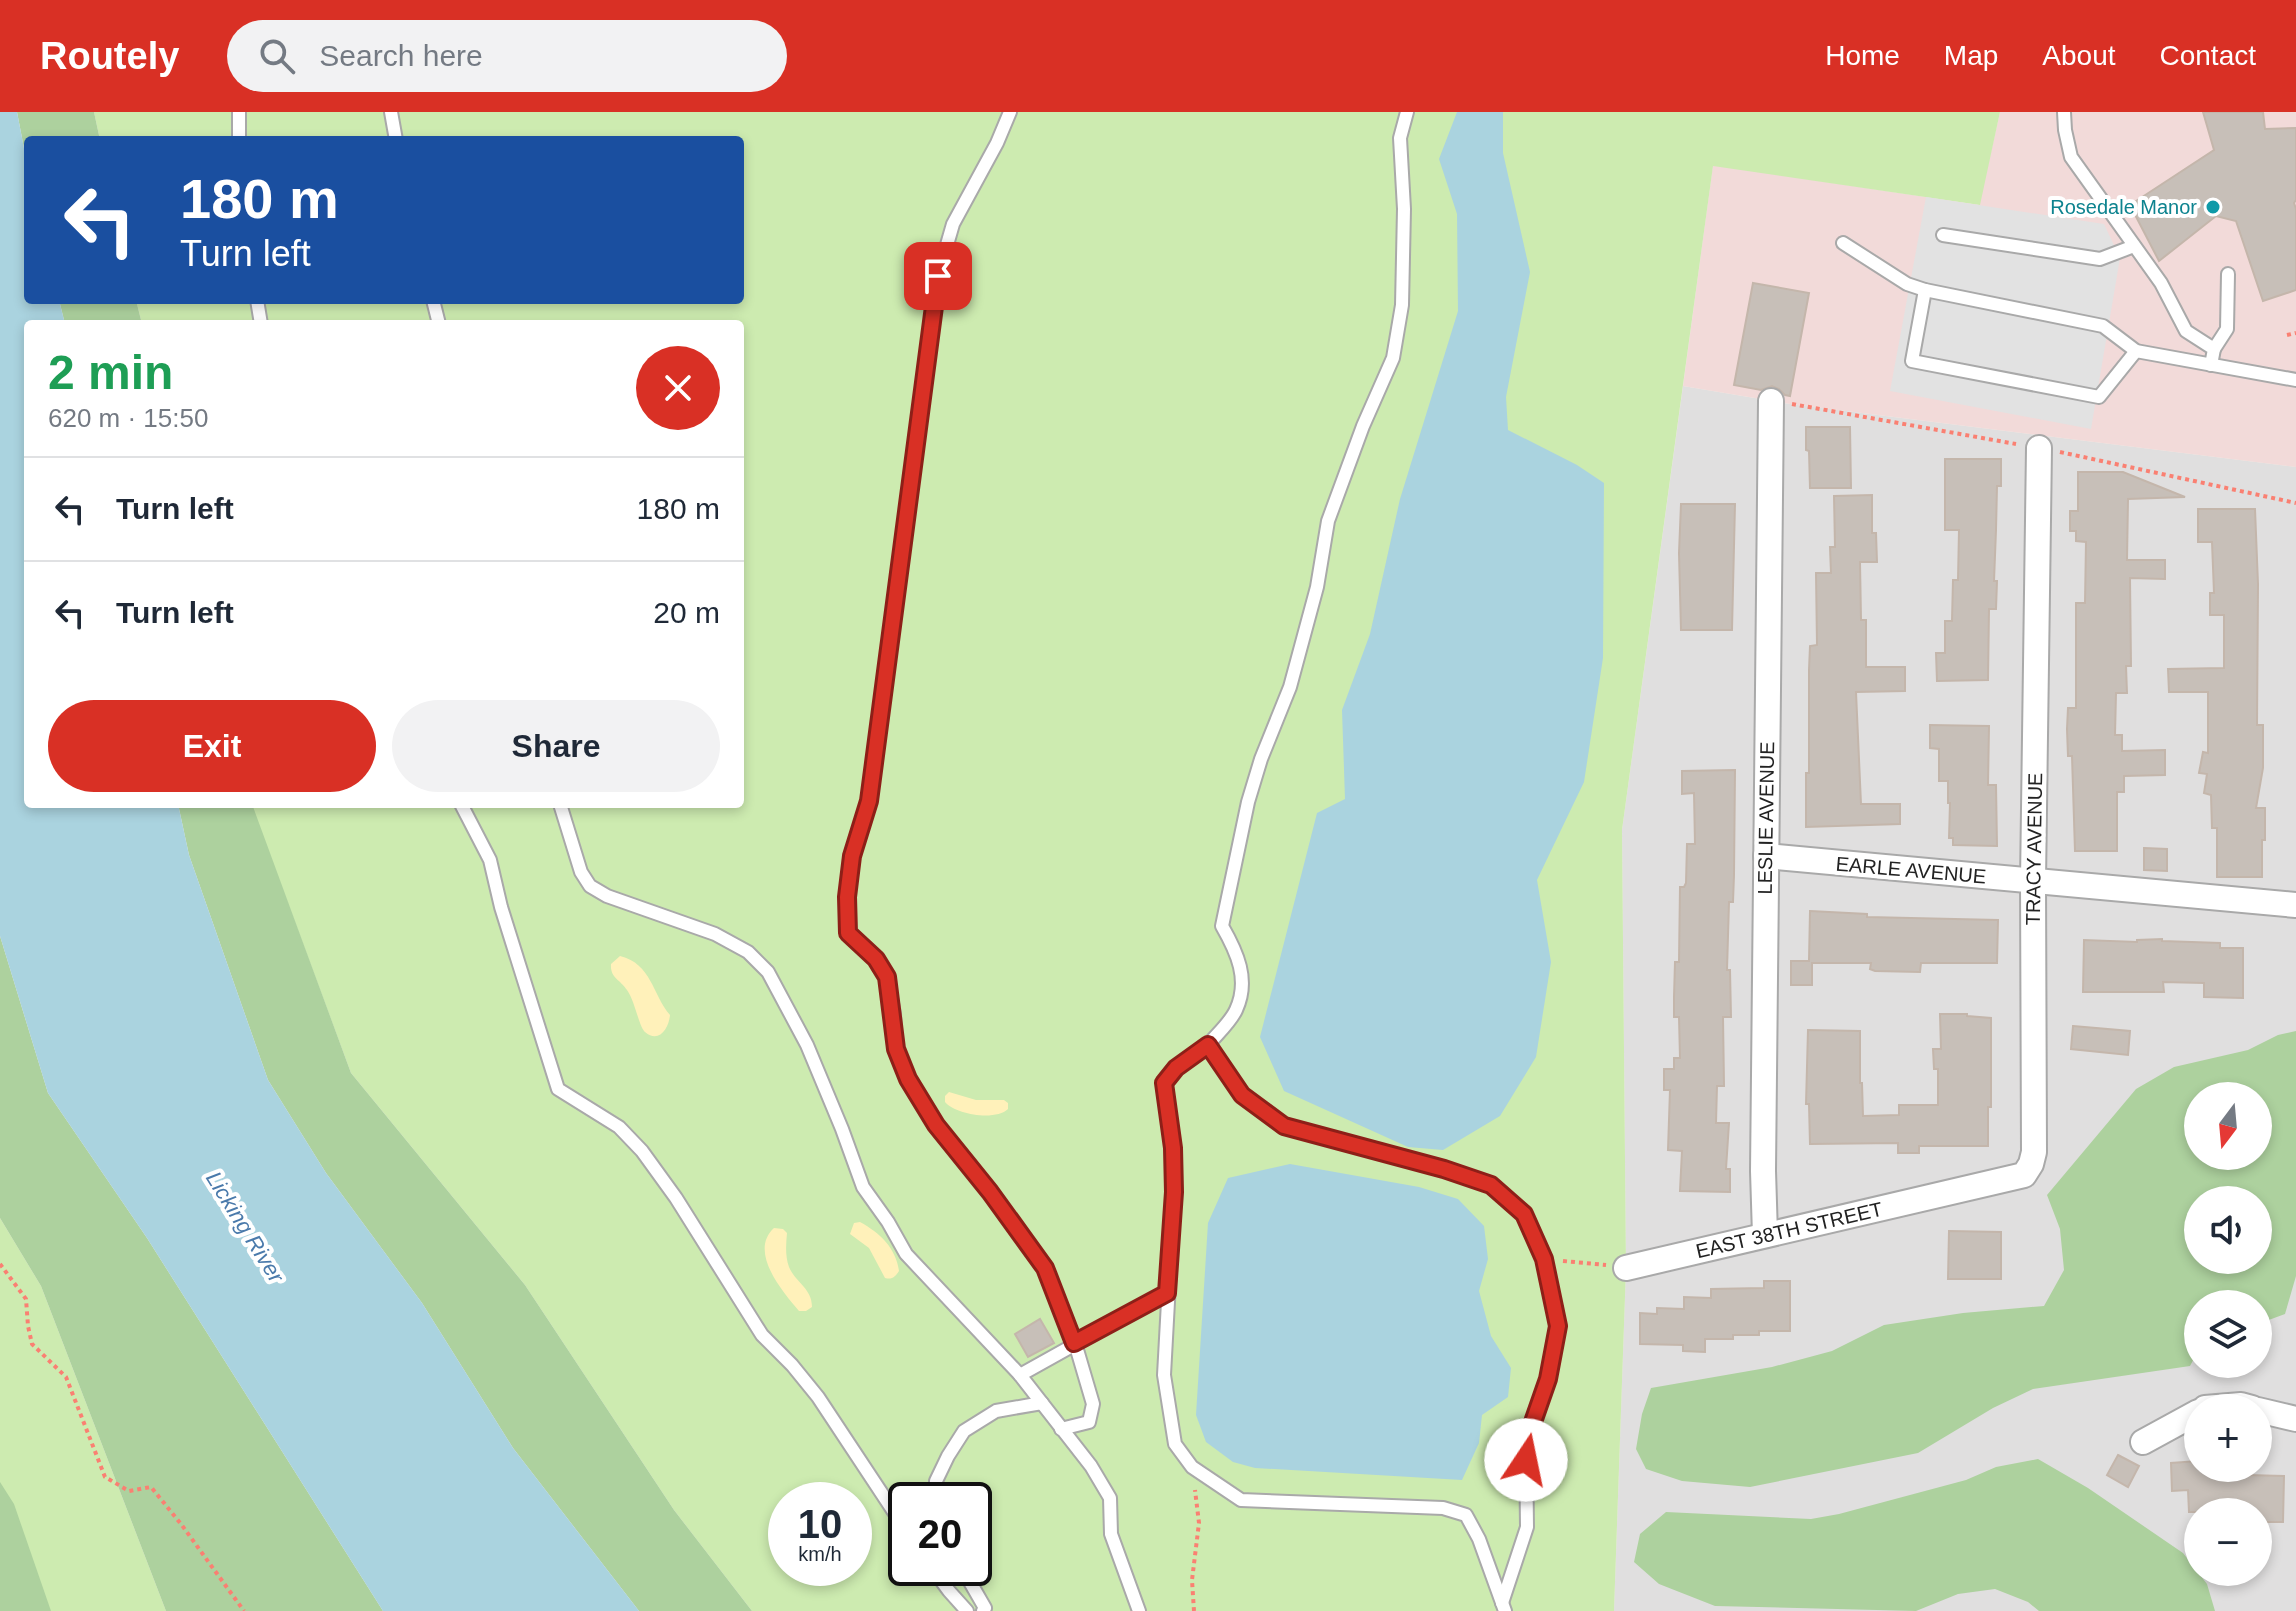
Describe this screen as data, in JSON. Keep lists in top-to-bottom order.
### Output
{
  "streets": {
    "street": [
      "LESLIE AVENUE",
      "TRACY AVENUE",
      "EARLE AVENUE",
      "EAST 38TH STREET"
    ]
  },
  "crossings": [
    ["LESLIE AVENUE", "EARLE AVENUE"],
    ["LESLIE AVENUE", "EAST 38TH STREET"],
    ["TRACY AVENUE", "EARLE AVENUE"],
    ["TRACY AVENUE", "EAST 38TH STREET"]
  ],
  "water": ["Licking River"],
  "places": ["Rosedale Manor"],
  "north": "bottom",
  "page": {
    "header": "Routely",
    "search": "Search here",
    "nav": [
      "Home",
      "Map",
      "About",
      "Contact"
    ],
    "turn": ["180 m", "Turn left"],
    "heading": ["2 min", "620 m · 15:50"],
    "list": [
      {
        "name": "Turn left",
        "value": "180 m"
      },
      {
        "name": "Turn left",
        "value": "20 m"
      }
    ],
    "buttons": ["Exit", "Share"],
    "map_buttons": ["+", "−"],
    "speed": "10 km/h",
    "limit": "20"
  }
}
